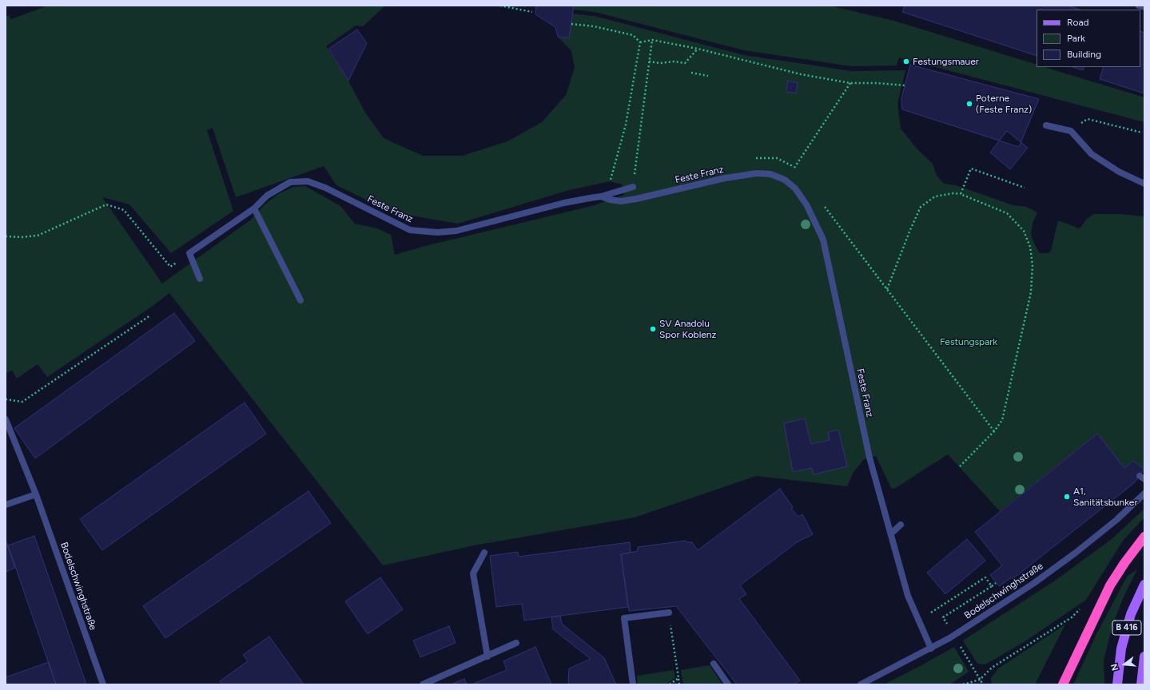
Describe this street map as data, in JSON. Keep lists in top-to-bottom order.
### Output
{
  "streets": {
    "main road": ["B 416"],
    "street": ["Feste Franz", "Bodelschwinghstraße"]
  },
  "crossings": [
    ["Feste Franz", "Bodelschwinghstraße"]
  ],
  "parks": ["Festungspark"],
  "places": [
    "Festungsmauer",
    "Poterne (Feste Franz)",
    "SV Anadolu Spor Koblenz",
    "A1, Sanitätsbunker"
  ],
  "legend": ["Road", "Park", "Building"],
  "north": "left"
}
